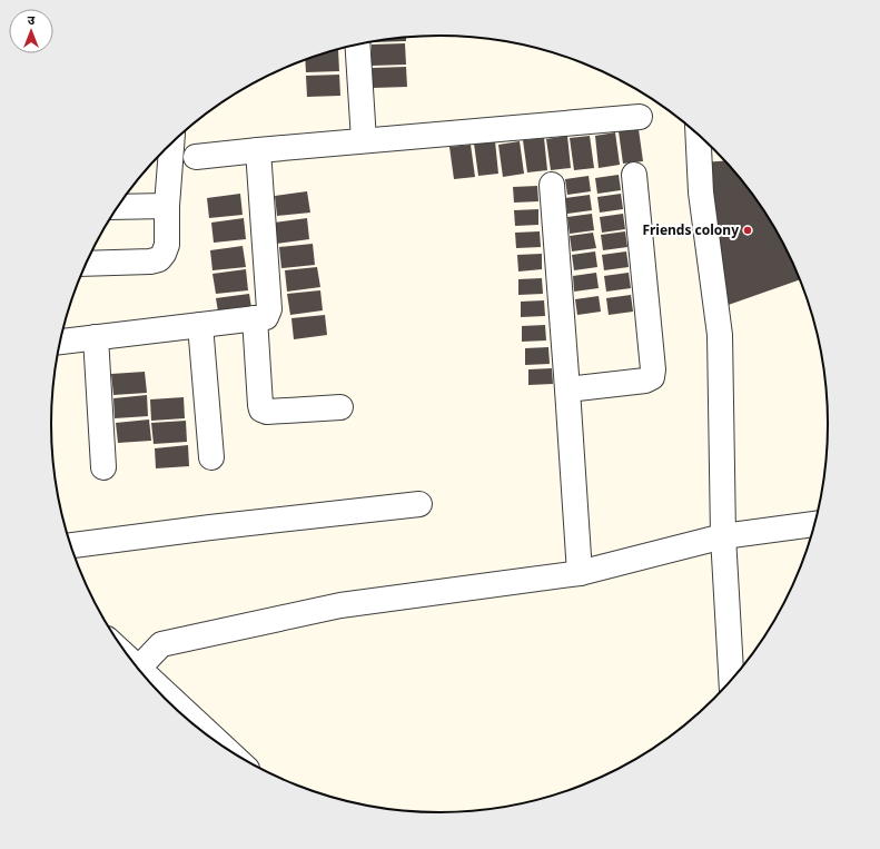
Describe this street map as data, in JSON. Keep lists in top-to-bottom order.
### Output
{
  "places": ["Friends colony"],
  "north": "top"
}
